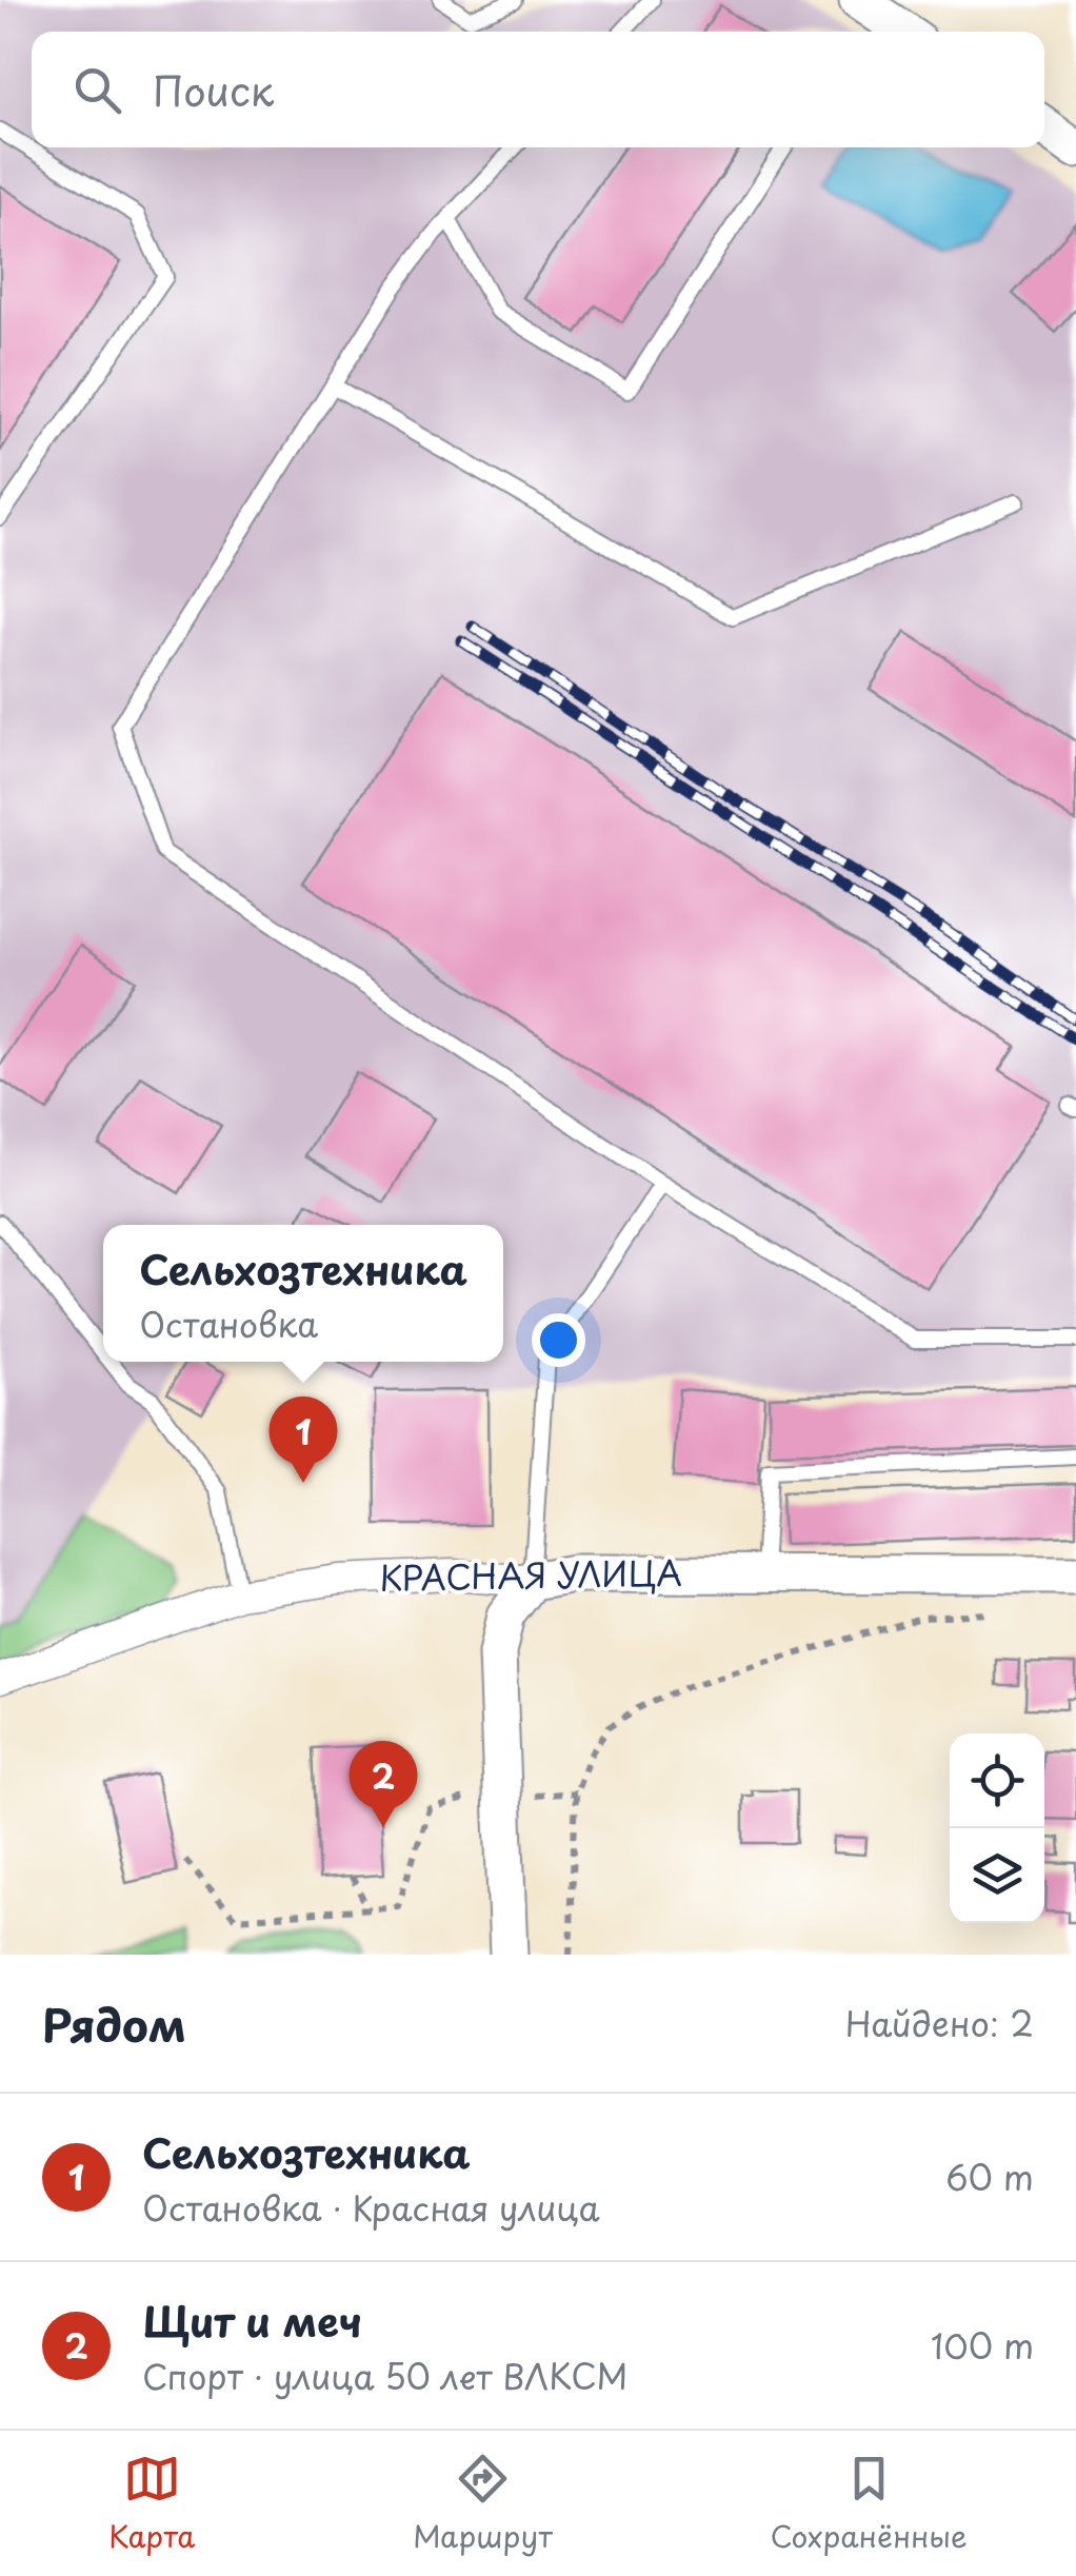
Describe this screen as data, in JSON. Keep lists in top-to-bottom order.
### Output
{
  "streets": {
    "street": ["КРАСНАЯ УЛИЦА"]
  },
  "page": {
    "search": "Поиск",
    "popup": ["Сельхозтехника", "Остановка"],
    "pins": ["1", "2"],
    "heading": ["Рядом", "Найдено: 2"],
    "list": [
      {
        "mark": "1",
        "name": "Сельхозтехника",
        "note": "Остановка · Красная улица",
        "value": "60 m"
      },
      {
        "mark": "2",
        "name": "Щит и меч",
        "note": "Спорт · улица 50 лет ВЛКСМ",
        "value": "100 m"
      }
    ],
    "nav": ["Карта", "Маршрут", "Сохранённые"]
  }
}
